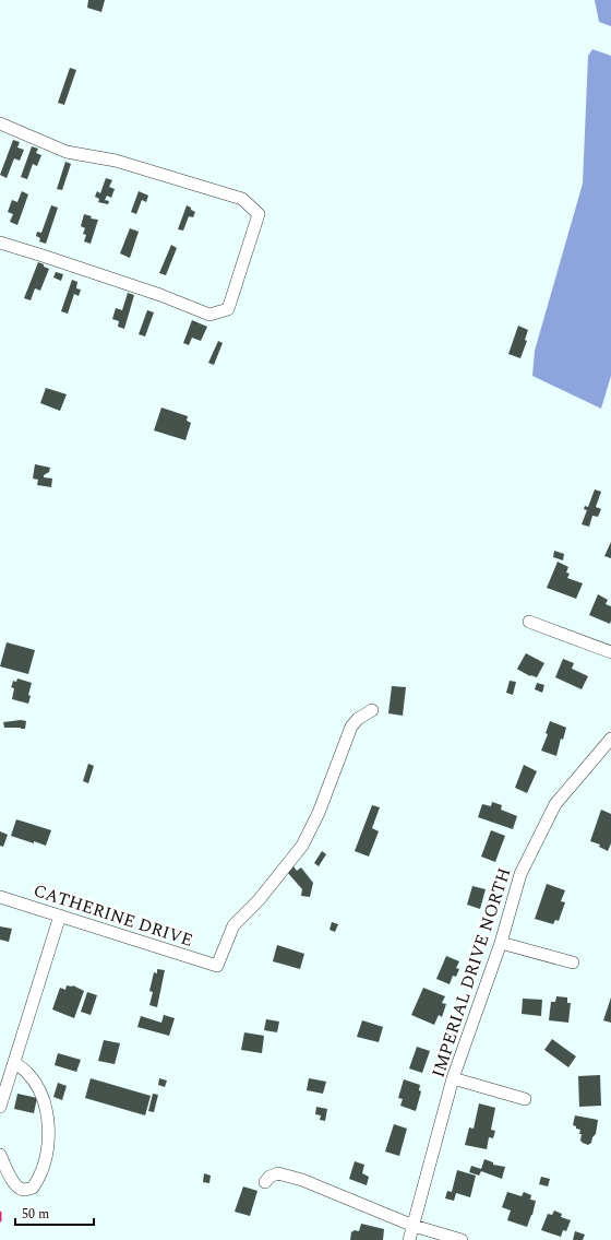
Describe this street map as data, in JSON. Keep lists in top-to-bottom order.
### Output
{
  "streets": {
    "street": ["CATHERINE DRIVE", "IMPERIAL DRIVE NORTH"]
  },
  "scale_bar": "50 m"
}
